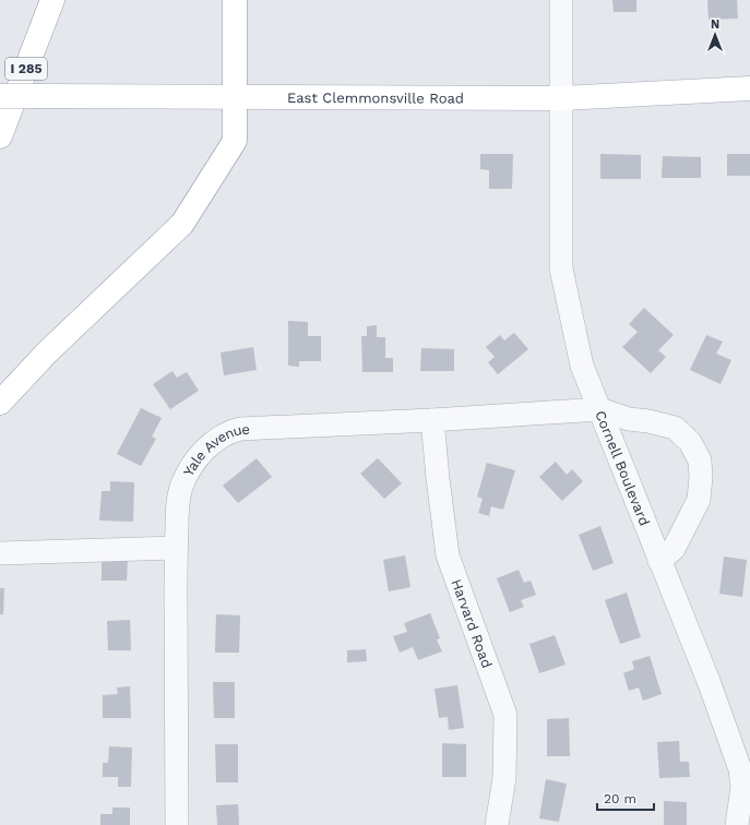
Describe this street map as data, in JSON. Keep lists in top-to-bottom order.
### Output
{
  "streets": {
    "main road": ["I 285", "East Clemmonsville Road"],
    "street": ["Yale Avenue", "Cornell Boulevard", "Harvard Road"]
  },
  "crossings": [
    ["East Clemmonsville Road", "Cornell Boulevard"],
    ["Yale Avenue", "Cornell Boulevard"],
    ["Yale Avenue", "Harvard Road"]
  ],
  "scale_bar": "20 m",
  "north": "top"
}
